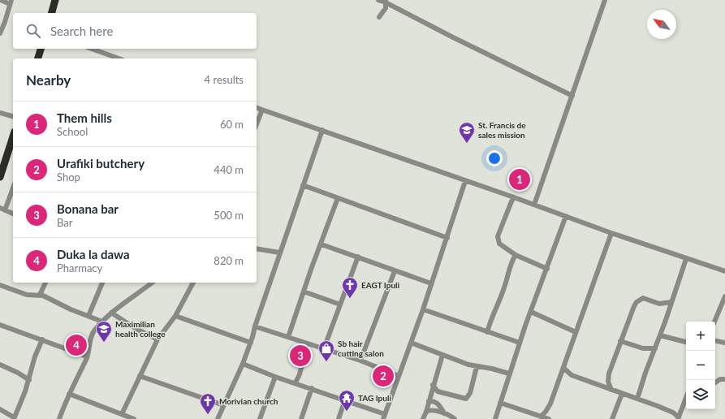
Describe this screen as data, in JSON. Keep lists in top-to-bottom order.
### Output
{
  "places": {
    "school or university": ["St. Francis de sales mission", "Maximilian health college"],
    "church": ["EAGT Ipuli", "Morivian church"],
    "shop": ["Sb hair cutting salon"],
    "temple": ["TAG Ipuli"]
  },
  "north": "top left",
  "page": {
    "search": "Search here",
    "heading": ["Nearby", "4 results"],
    "list": [
      {
        "mark": "1",
        "name": "Them hills",
        "note": "School",
        "value": "60 m"
      },
      {
        "mark": "2",
        "name": "Urafiki butchery",
        "note": "Shop",
        "value": "440 m"
      },
      {
        "mark": "3",
        "name": "Bonana bar",
        "note": "Bar",
        "value": "500 m"
      },
      {
        "mark": "4",
        "name": "Duka la dawa",
        "note": "Pharmacy",
        "value": "820 m"
      }
    ],
    "pins": [
      "1",
      "4",
      "3",
      "2"
    ],
    "map_buttons": ["+", "−"]
  }
}
